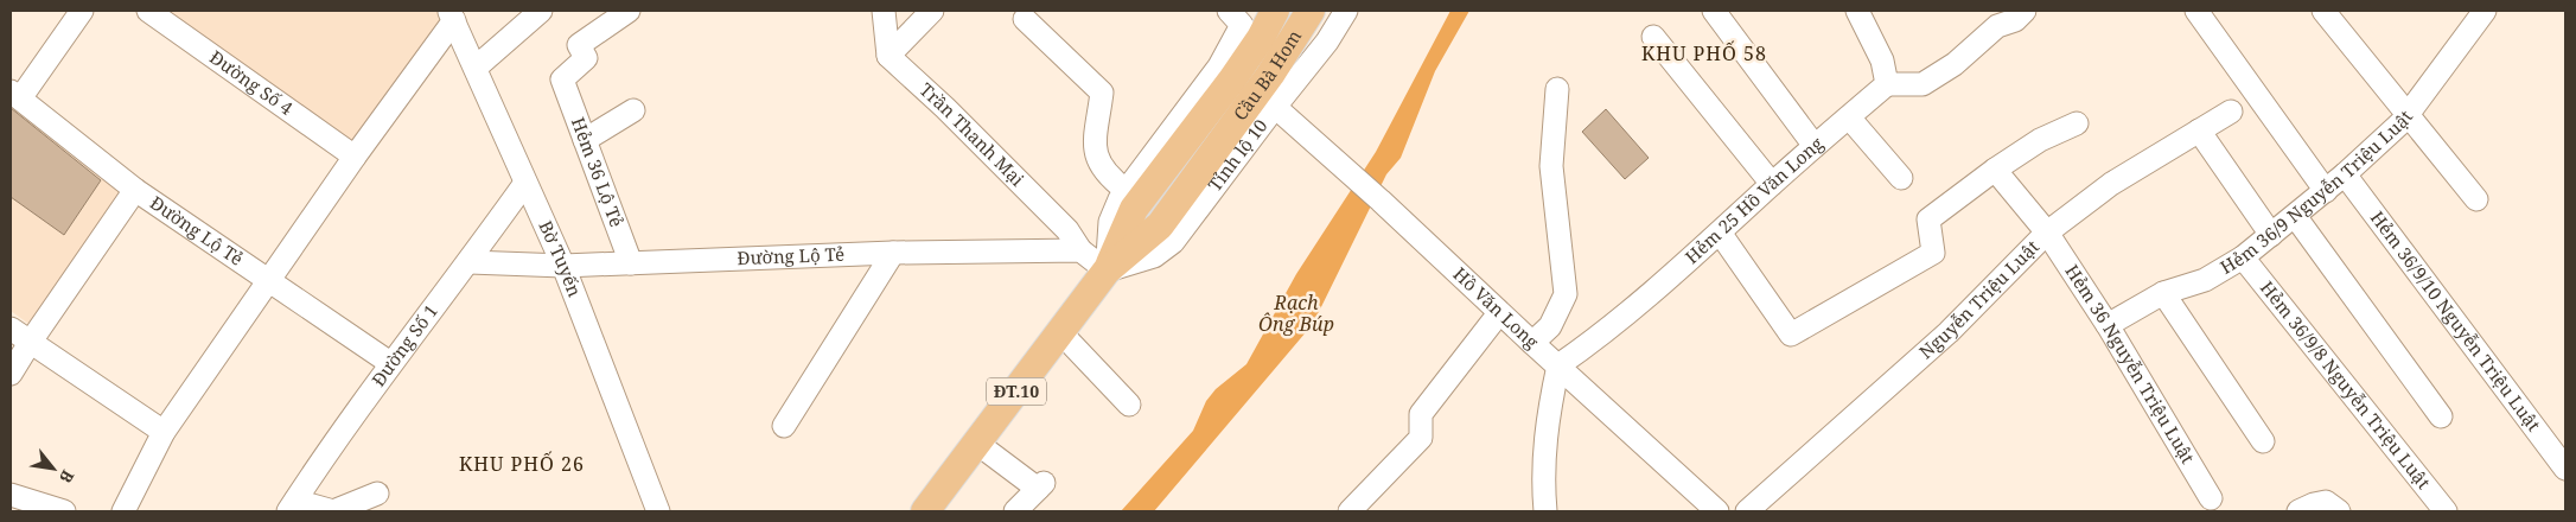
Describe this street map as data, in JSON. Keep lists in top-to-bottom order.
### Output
{
  "streets": {
    "main road": ["Cầu Bà Hom", "ĐT.10"],
    "street": [
      "Đường Số 4",
      "Trần Thanh Mại",
      "Tỉnh lộ 10",
      "Hẻm 36 Lộ Tẻ",
      "Hẻm 36/9 Nguyễn Triệu Luật",
      "Hẻm 25 Hồ Văn Long",
      "Đường Lộ Tẻ",
      "Bờ Tuyến",
      "Nguyễn Triệu Luật",
      "Hồ Văn Long",
      "Hẻm 36/9/10 Nguyễn Triệu Luật",
      "Đường Số 1",
      "Hẻm 36 Nguyễn Triệu Luật",
      "Hẻm 36/9/8 Nguyễn Triệu Luật"
    ]
  },
  "crossings": [
    ["Cầu Bà Hom", "Tỉnh lộ 10"],
    ["Cầu Bà Hom", "ĐT.10"],
    ["Trần Thanh Mại", "Đường Lộ Tẻ"],
    ["Tỉnh lộ 10", "Hồ Văn Long"],
    ["Tỉnh lộ 10", "ĐT.10"],
    ["Hẻm 36 Lộ Tẻ", "Đường Lộ Tẻ"],
    ["Hẻm 36/9 Nguyễn Triệu Luật", "Hẻm 36/9/10 Nguyễn Triệu Luật"],
    ["Hẻm 36/9 Nguyễn Triệu Luật", "Hẻm 36 Nguyễn Triệu Luật"],
    ["Hẻm 36/9 Nguyễn Triệu Luật", "Hẻm 36/9/8 Nguyễn Triệu Luật"],
    ["Hẻm 25 Hồ Văn Long", "Hồ Văn Long"],
    ["Đường Lộ Tẻ", "Bờ Tuyến"],
    ["Đường Lộ Tẻ", "Đường Số 1"],
    ["Bờ Tuyến", "Đường Số 1"],
    ["Nguyễn Triệu Luật", "Hẻm 36 Nguyễn Triệu Luật"]
  ],
  "districts": ["KHU PHỐ 58", "KHU PHỐ 26"],
  "water": ["Rạch Ông Búp"],
  "north": "bottom right"
}
